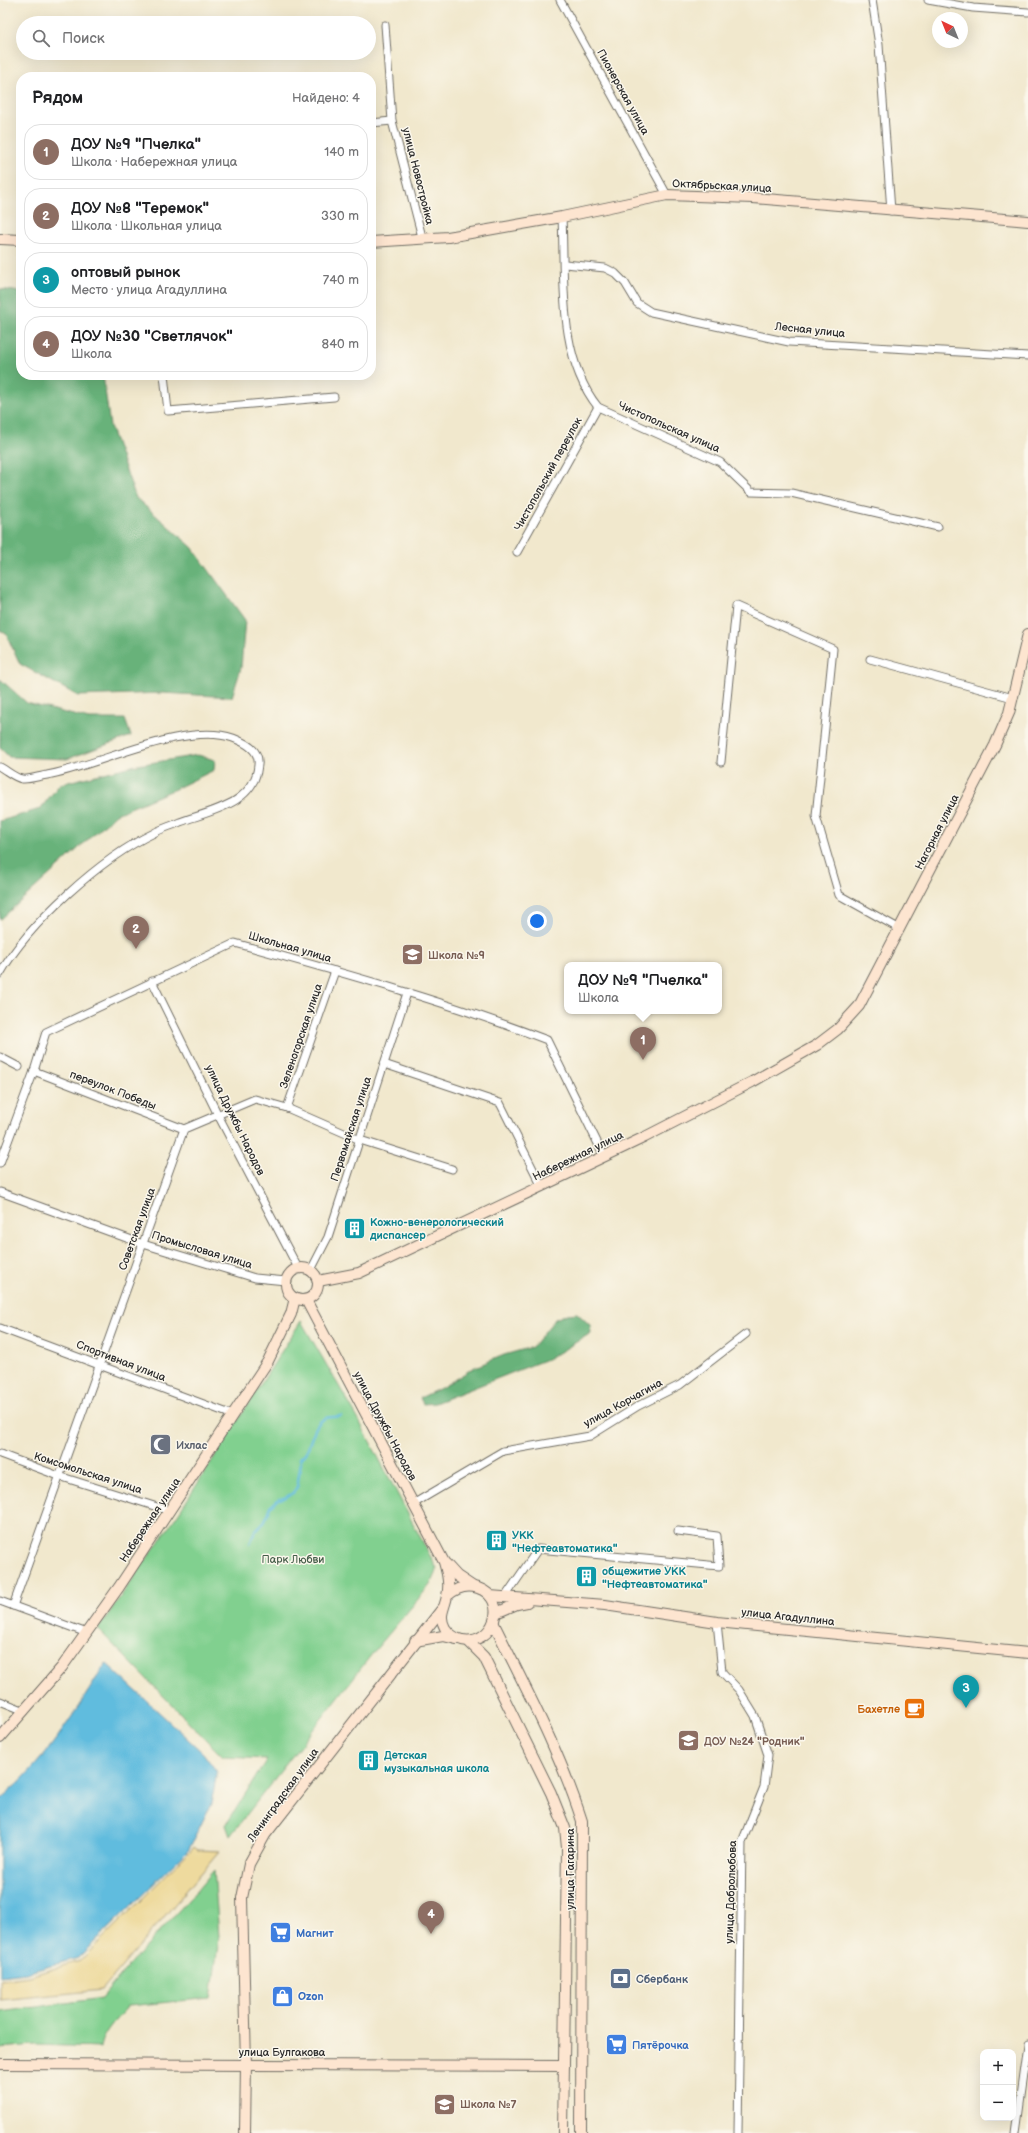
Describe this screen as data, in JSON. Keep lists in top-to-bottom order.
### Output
{
  "streets": {
    "main road": [
      "Октябрьская улица",
      "Нагорная улица",
      "улица Дружбы Народов",
      "Набережная улица",
      "улица Агадуллина",
      "Ленинградская улица",
      "улица Гагарина",
      "улица Булгакова"
    ],
    "street": [
      "Пионерская улица",
      "улица Новостройка",
      "Лесная улица",
      "Чистопольская улица",
      "Чистопольский переулок",
      "Школьная улица",
      "Зеленогорская улица",
      "переулок Победы",
      "Первомайская улица",
      "Советская улица",
      "Промысловая улица",
      "Спортивная улица",
      "улица Корчагина",
      "Комсомольская улица",
      "улица Добролюбова"
    ]
  },
  "crossings": [
    ["Пионерская улица", "Октябрьская улица"],
    ["улица Новостройка", "Октябрьская улица"],
    ["Октябрьская улица", "Чистопольская улица"],
    ["Лесная улица", "Чистопольская улица"],
    ["Чистопольская улица", "Чистопольский переулок"],
    ["Нагорная улица", "Набережная улица"],
    ["Школьная улица", "Зеленогорская улица"],
    ["Школьная улица", "переулок Победы"],
    ["Школьная улица", "улица Дружбы Народов"],
    ["Школьная улица", "Первомайская улица"],
    ["Школьная улица", "Набережная улица"],
    ["переулок Победы", "Советская улица"],
    ["улица Дружбы Народов", "Первомайская улица"],
    ["улица Дружбы Народов", "Набережная улица"],
    ["улица Дружбы Народов", "Промысловая улица"],
    ["улица Дружбы Народов", "улица Корчагина"],
    ["Первомайская улица", "Набережная улица"],
    ["Первомайская улица", "Промысловая улица"],
    ["Набережная улица", "Промысловая улица"],
    ["Набережная улица", "Спортивная улица"],
    ["Набережная улица", "Комсомольская улица"],
    ["Советская улица", "Промысловая улица"],
    ["Советская улица", "Спортивная улица"],
    ["Советская улица", "Комсомольская улица"],
    ["улица Агадуллина", "улица Добролюбова"],
    ["Ленинградская улица", "улица Гагарина"],
    ["Ленинградская улица", "улица Булгакова"],
    ["улица Гагарина", "улица Булгакова"]
  ],
  "parks": ["Парк Любви"],
  "places": {
    "school or university": ["Школа №9", "ДОУ №24 \"Родник\"", "Школа №7"],
    "building": [
      "Кожно-венерологический диспансер",
      "УКК \"Нефтеавтоматика\"",
      "общежитие УКК \"Нефтеавтоматика\"",
      "Детская музыкальная школа"
    ],
    "mosque": ["Ихлас"],
    "cafe": ["Бахетле"],
    "supermarket": ["Магнит", "Пятёрочка"],
    "bank": ["Сбербанк"],
    "shop": ["Ozon"]
  },
  "north": "top left",
  "page": {
    "search": "Поиск",
    "heading": ["Рядом", "Найдено: 4"],
    "list": [
      {
        "mark": "1",
        "name": "ДОУ №9 \"Пчелка\"",
        "note": "Школа · Набережная улица",
        "value": "140 m"
      },
      {
        "mark": "2",
        "name": "ДОУ №8 \"Теремок\"",
        "note": "Школа · Школьная улица",
        "value": "330 m"
      },
      {
        "mark": "3",
        "name": "оптовый рынок",
        "note": "Место · улица Агадуллина",
        "value": "740 m"
      },
      {
        "mark": "4",
        "name": "ДОУ №30 \"Светлячок\"",
        "note": "Школа",
        "value": "840 m"
      }
    ],
    "pins": [
      "2",
      "1",
      "3",
      "4"
    ],
    "popup": ["ДОУ №9 \"Пчелка\"", "Школа"],
    "map_buttons": ["+", "−"]
  }
}
